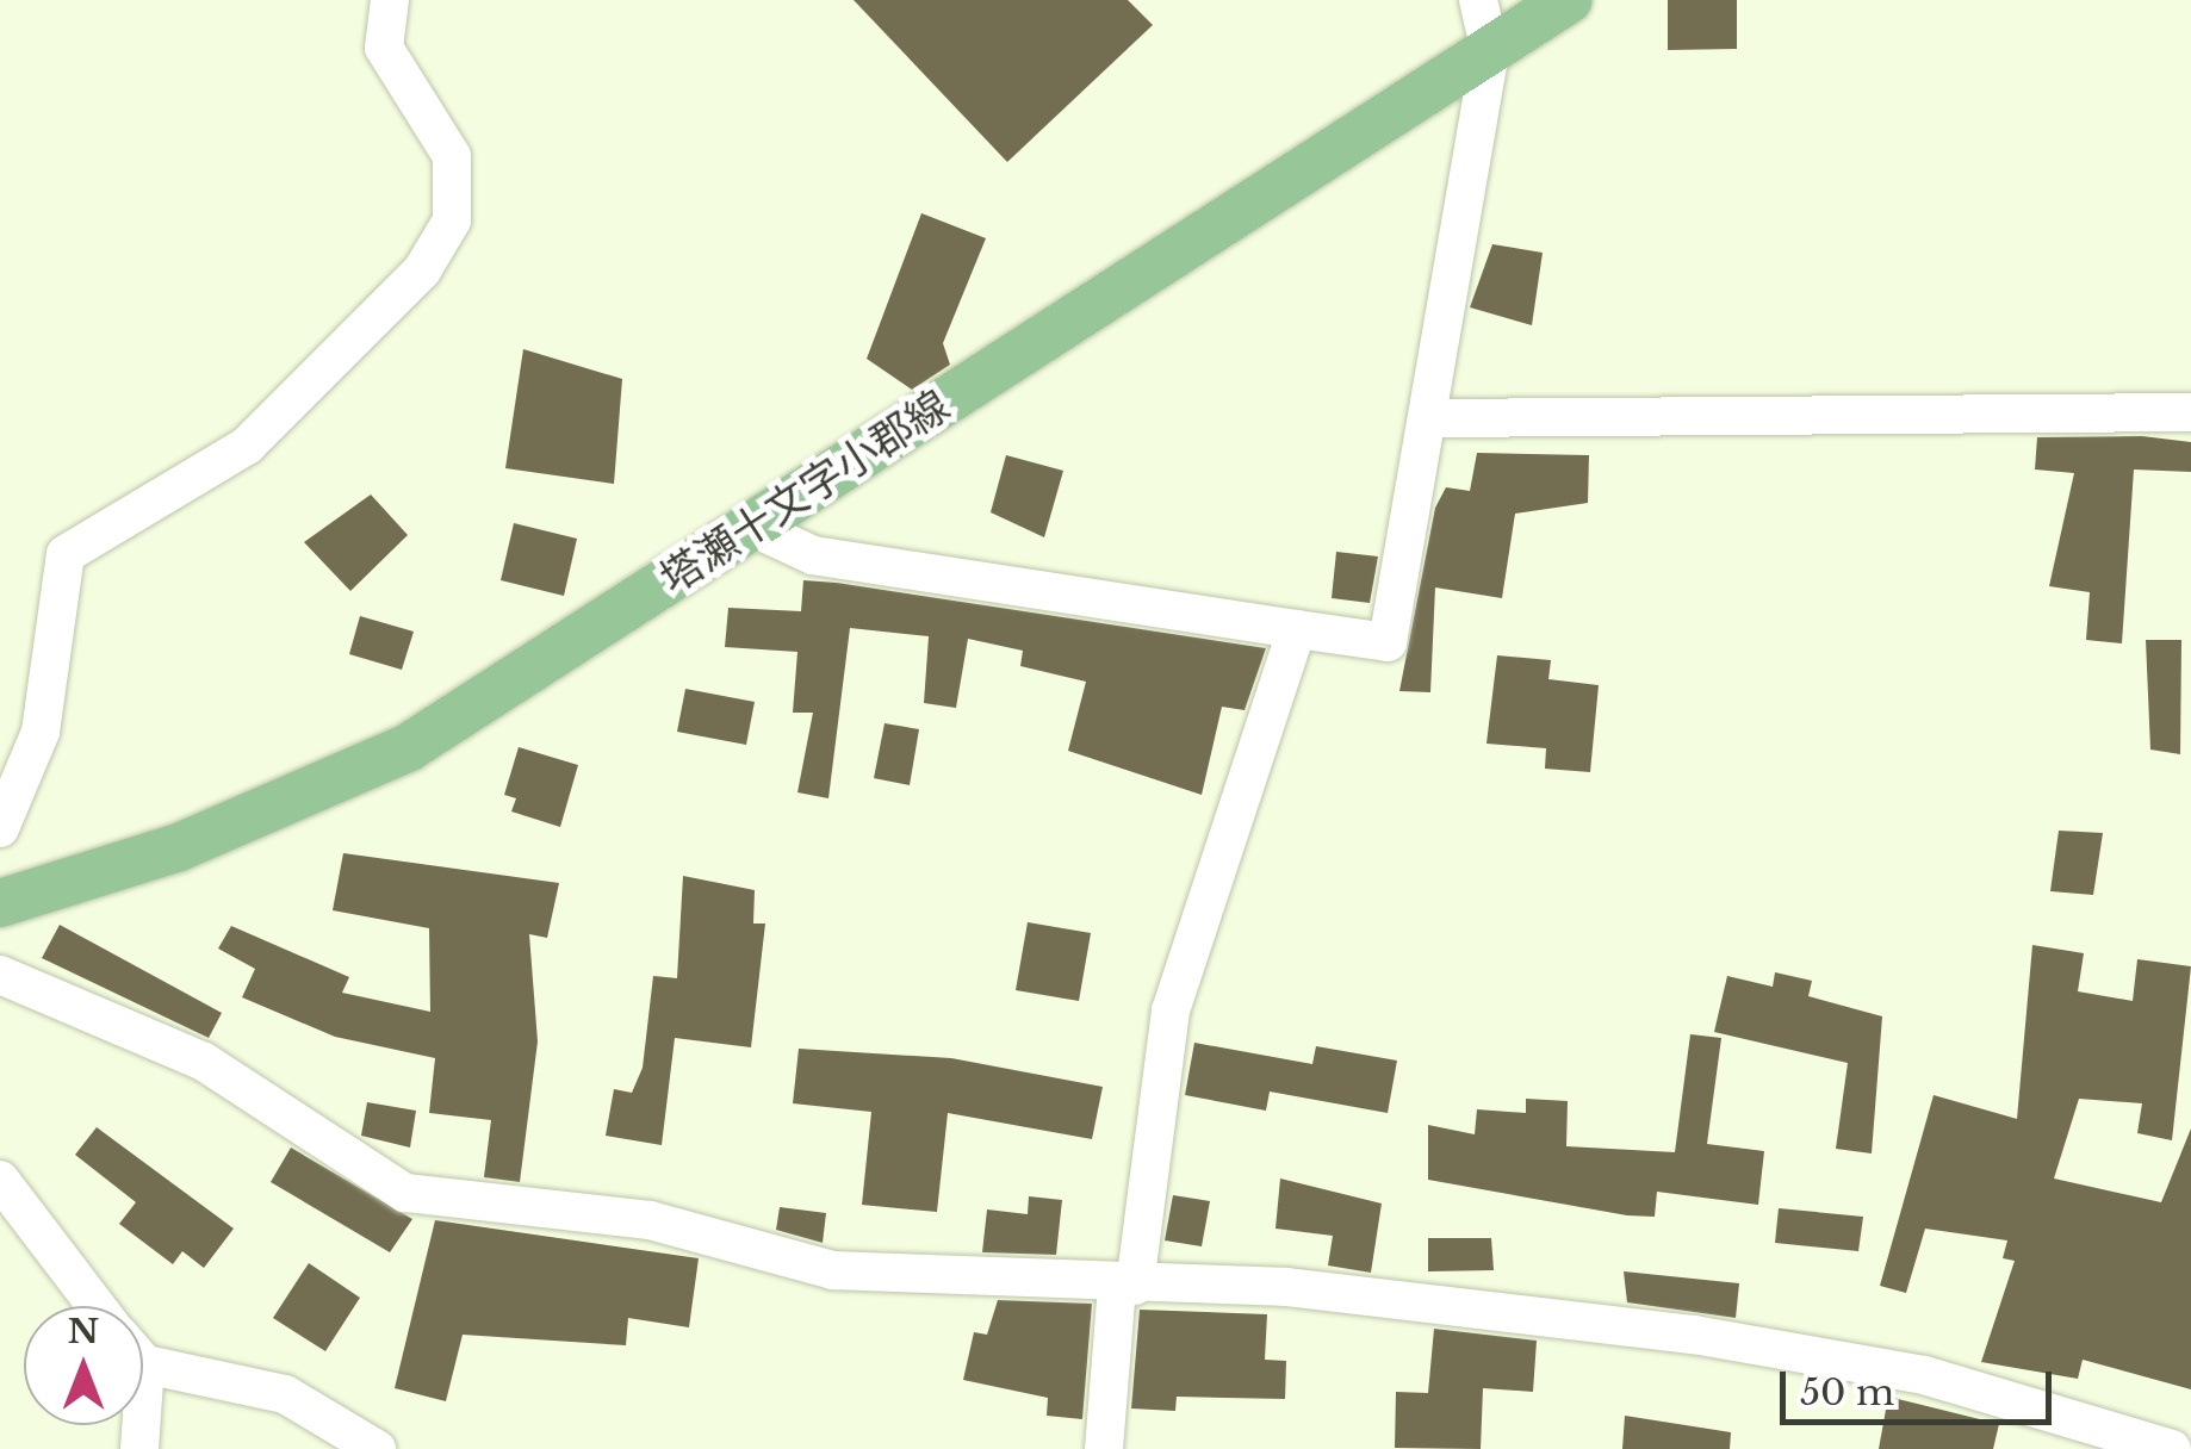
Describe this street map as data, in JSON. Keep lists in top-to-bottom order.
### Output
{
  "streets": {
    "main road": ["塔瀬十文字小郡線"]
  },
  "scale_bar": "50 m",
  "north": "top"
}
